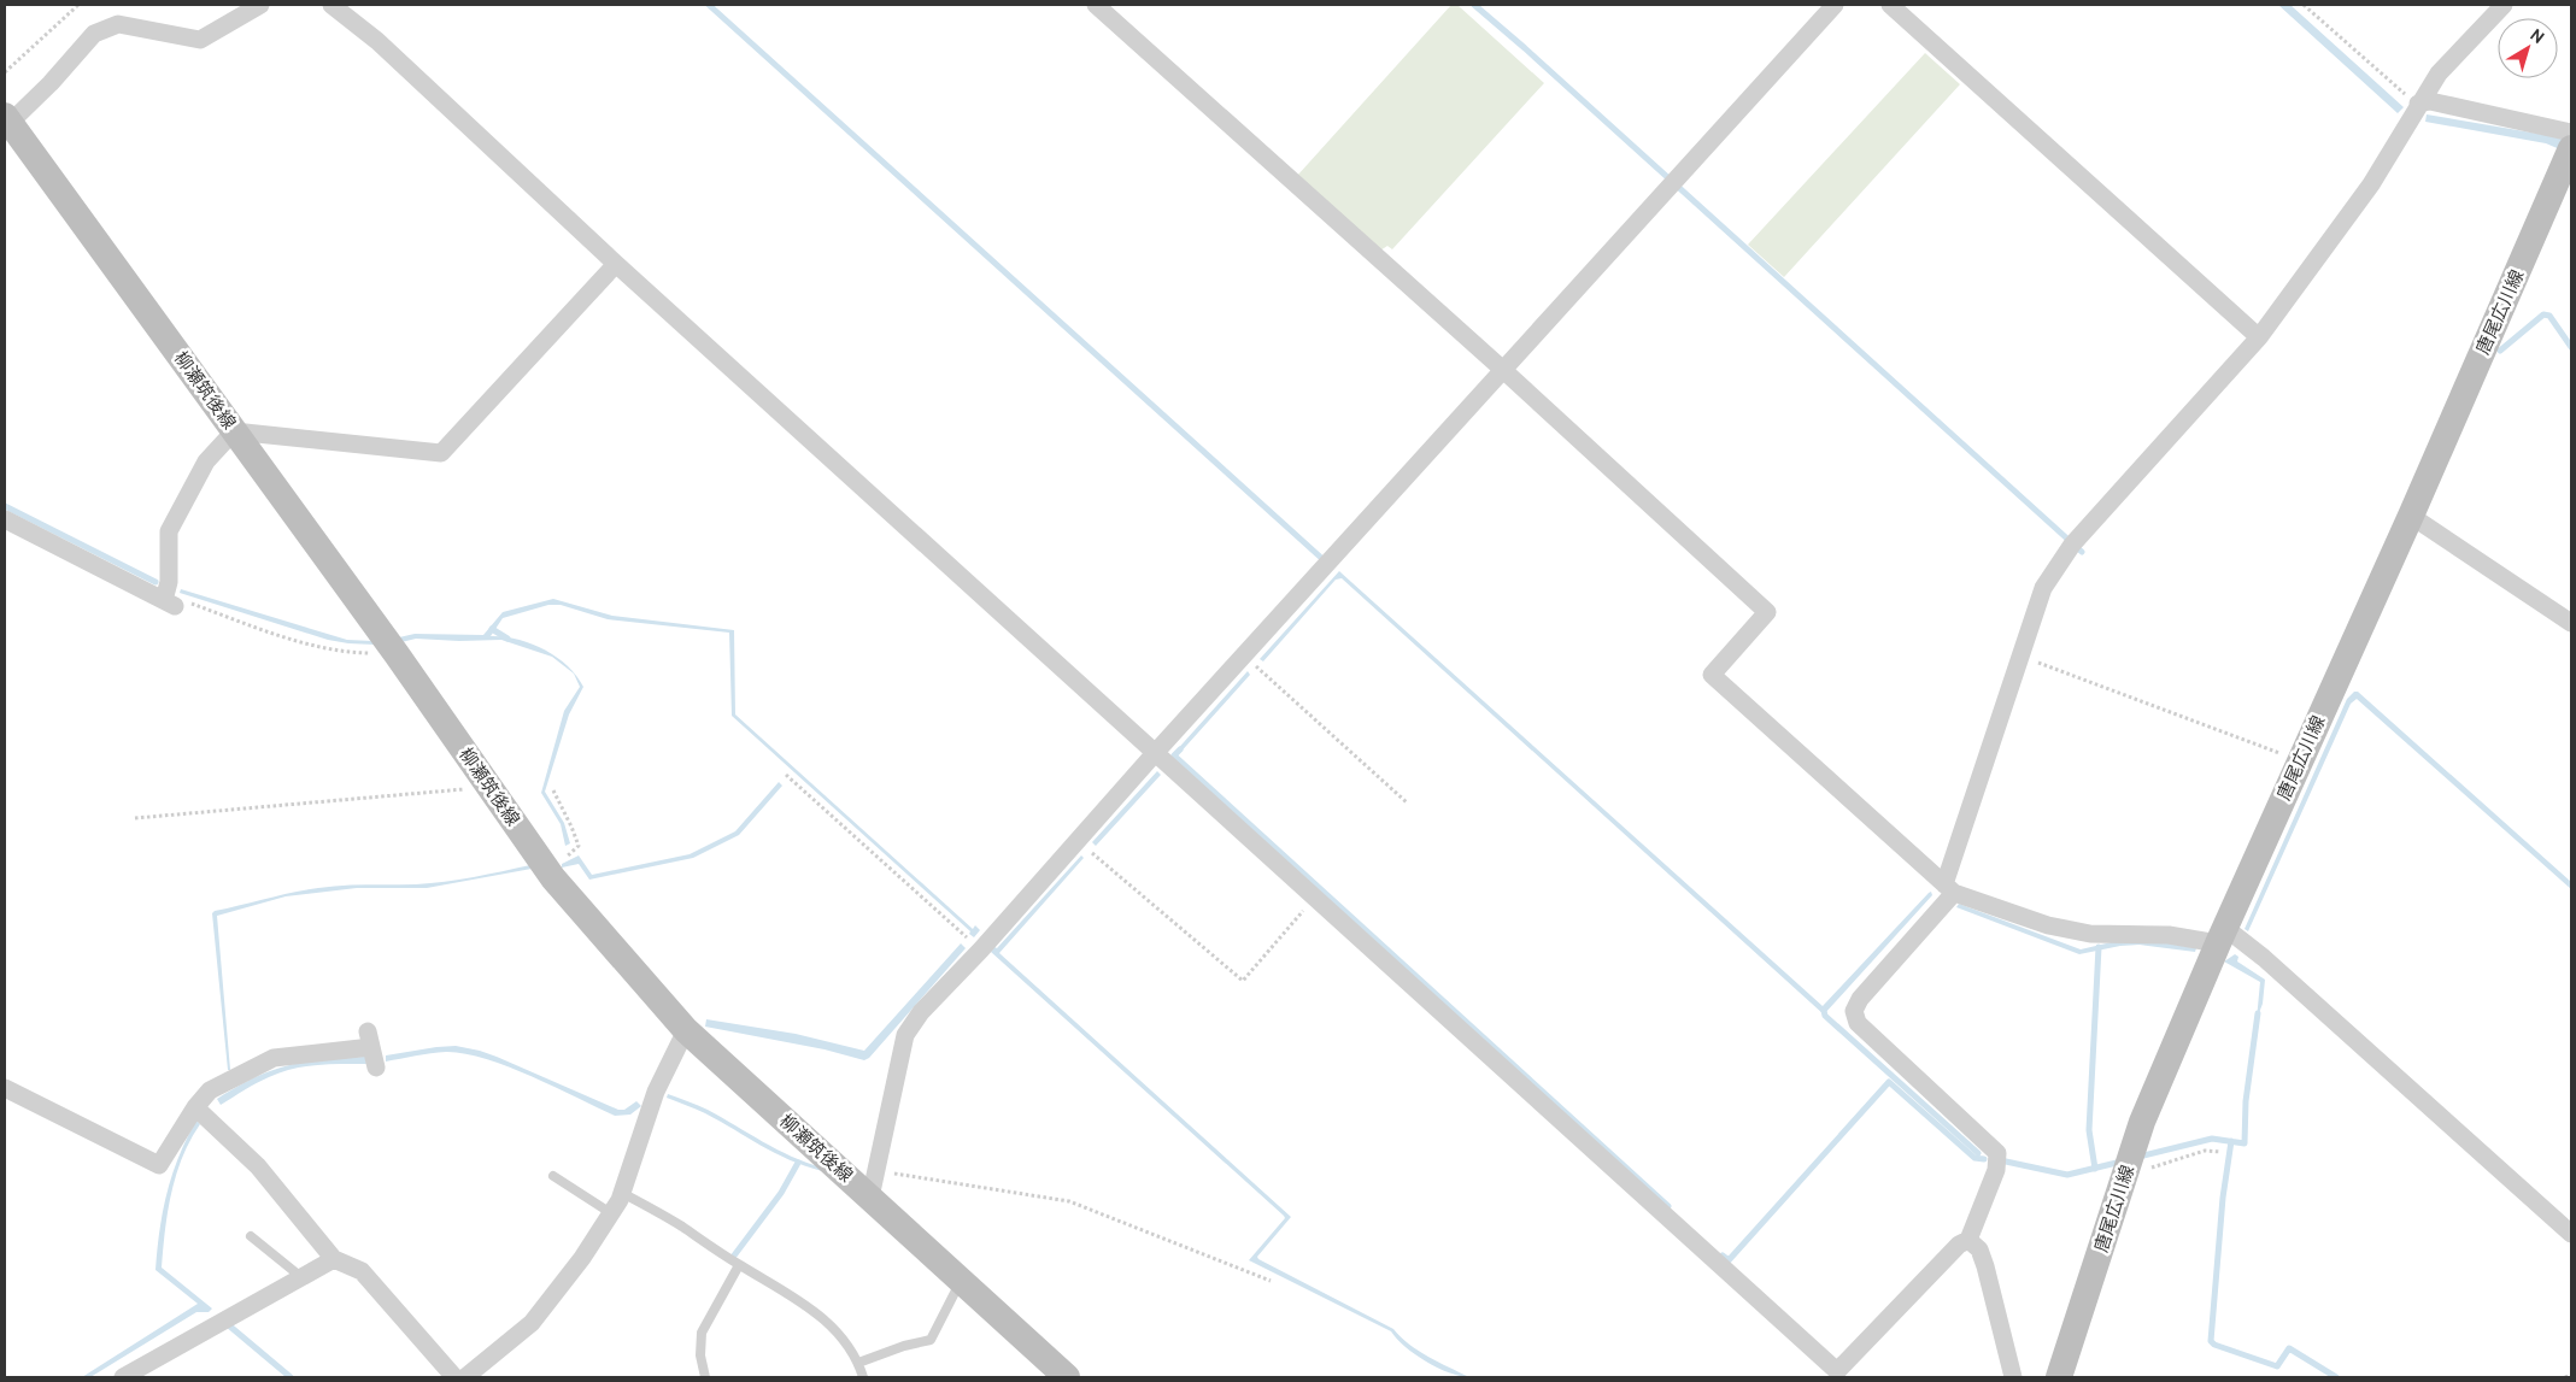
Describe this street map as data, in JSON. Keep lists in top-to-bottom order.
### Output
{
  "streets": {
    "main road": ["唐尾広川線", "柳瀬筑後線"]
  },
  "north": "top right"
}
